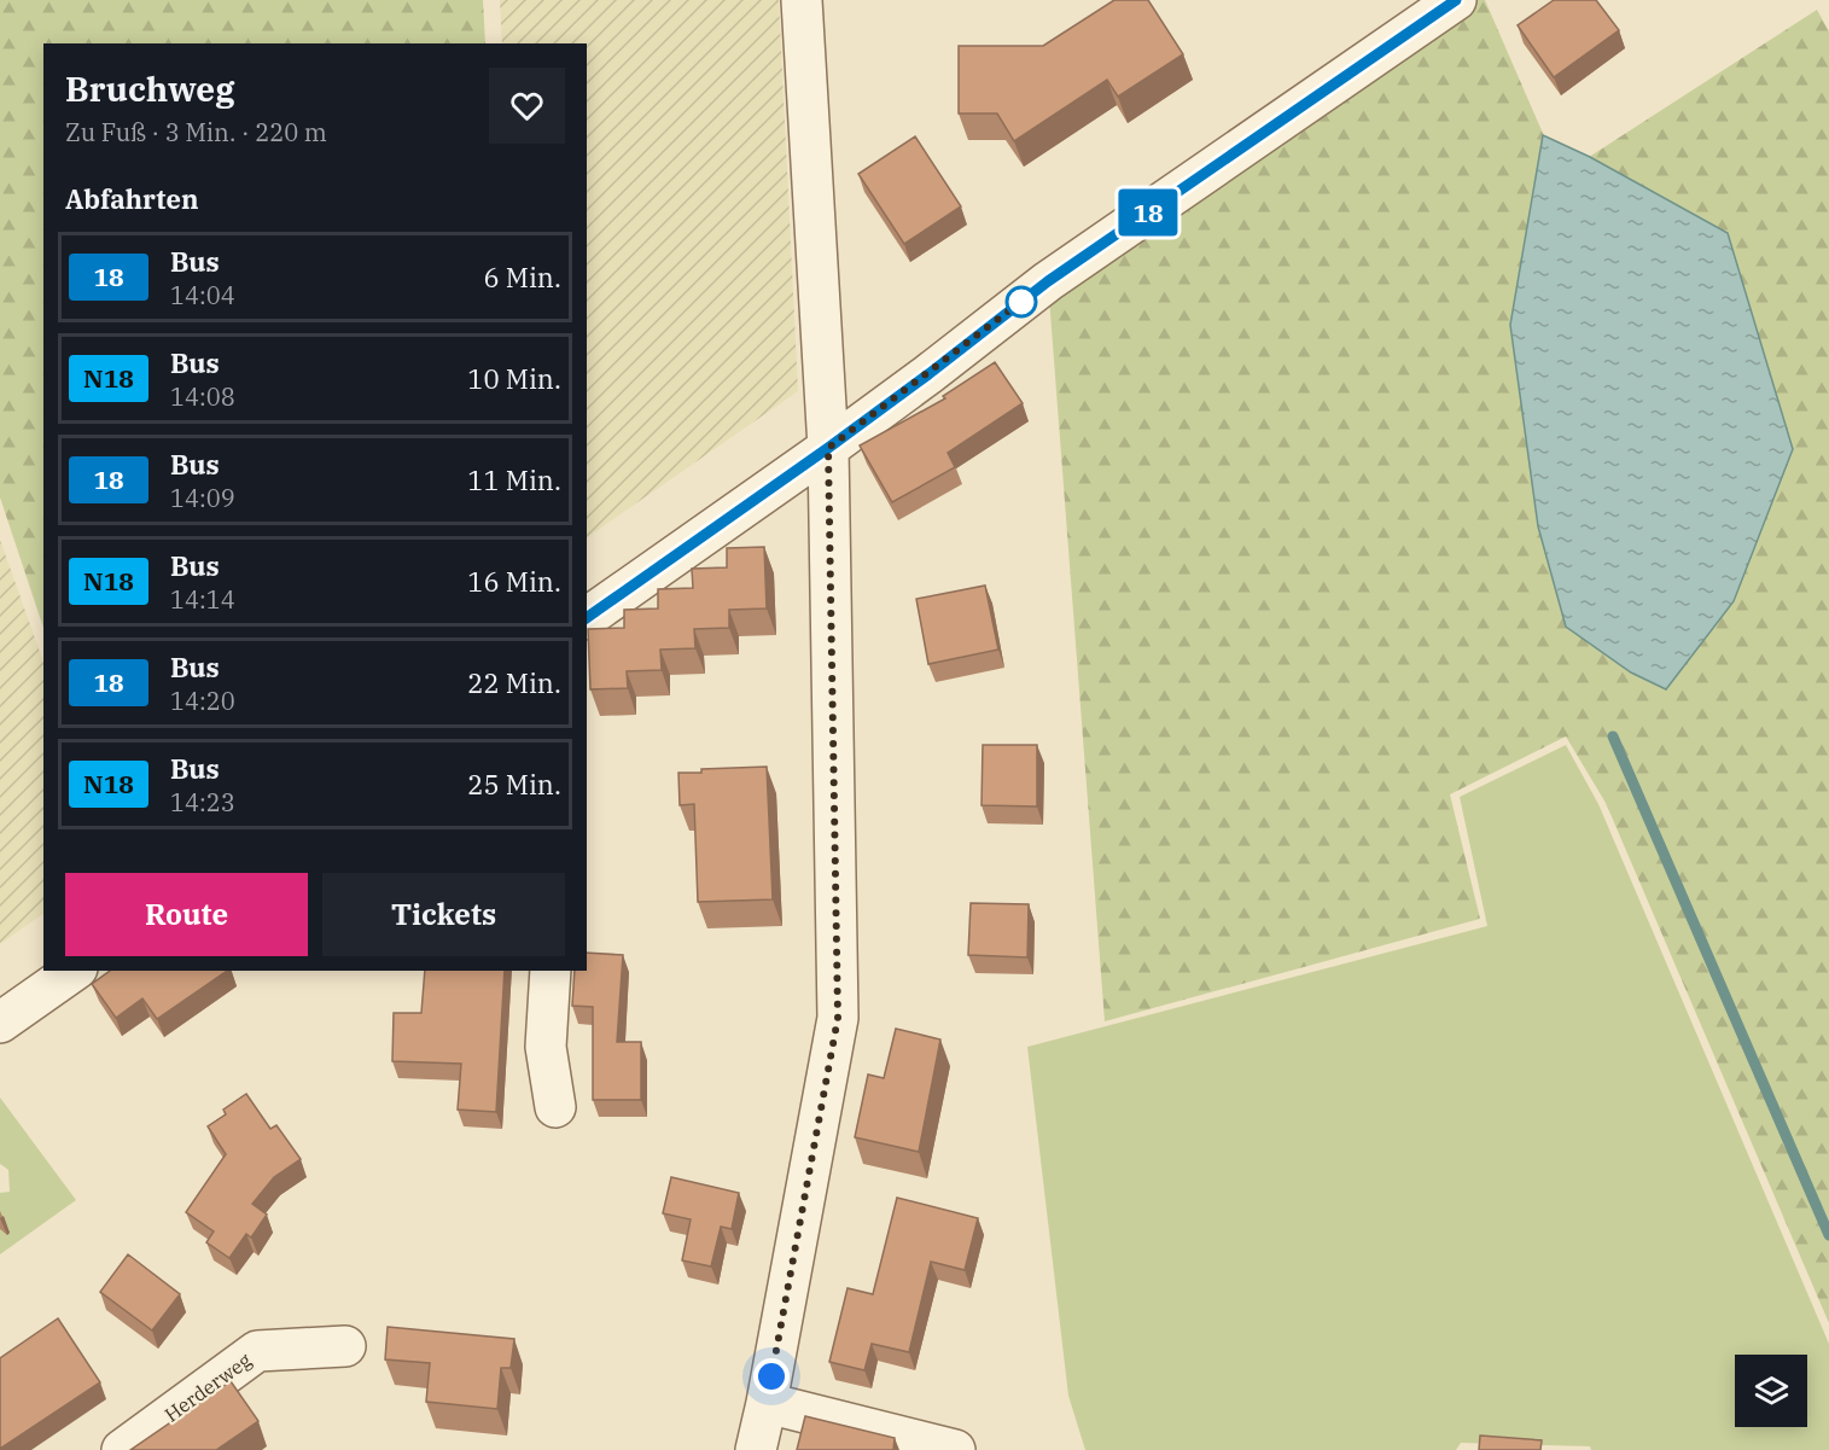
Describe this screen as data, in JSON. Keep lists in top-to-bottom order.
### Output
{
  "streets": {
    "street": ["Herderweg"]
  },
  "lines": ["bus line 18"],
  "page": {
    "on_map": "18",
    "heading": [
      ["Bruchweg", "Zu Fuß · 3 Min. · 220 m"],
      "Abfahrten"
    ],
    "list": [
      {
        "mark": "18",
        "name": "Bus",
        "note": "14:04",
        "value": "6 Min."
      },
      {
        "mark": "N18",
        "name": "Bus",
        "note": "14:08",
        "value": "10 Min."
      },
      {
        "mark": "18",
        "name": "Bus",
        "note": "14:09",
        "value": "11 Min."
      },
      {
        "mark": "N18",
        "name": "Bus",
        "note": "14:14",
        "value": "16 Min."
      },
      {
        "mark": "18",
        "name": "Bus",
        "note": "14:20",
        "value": "22 Min."
      },
      {
        "mark": "N18",
        "name": "Bus",
        "note": "14:23",
        "value": "25 Min."
      }
    ],
    "buttons": ["Route", "Tickets"]
  }
}
